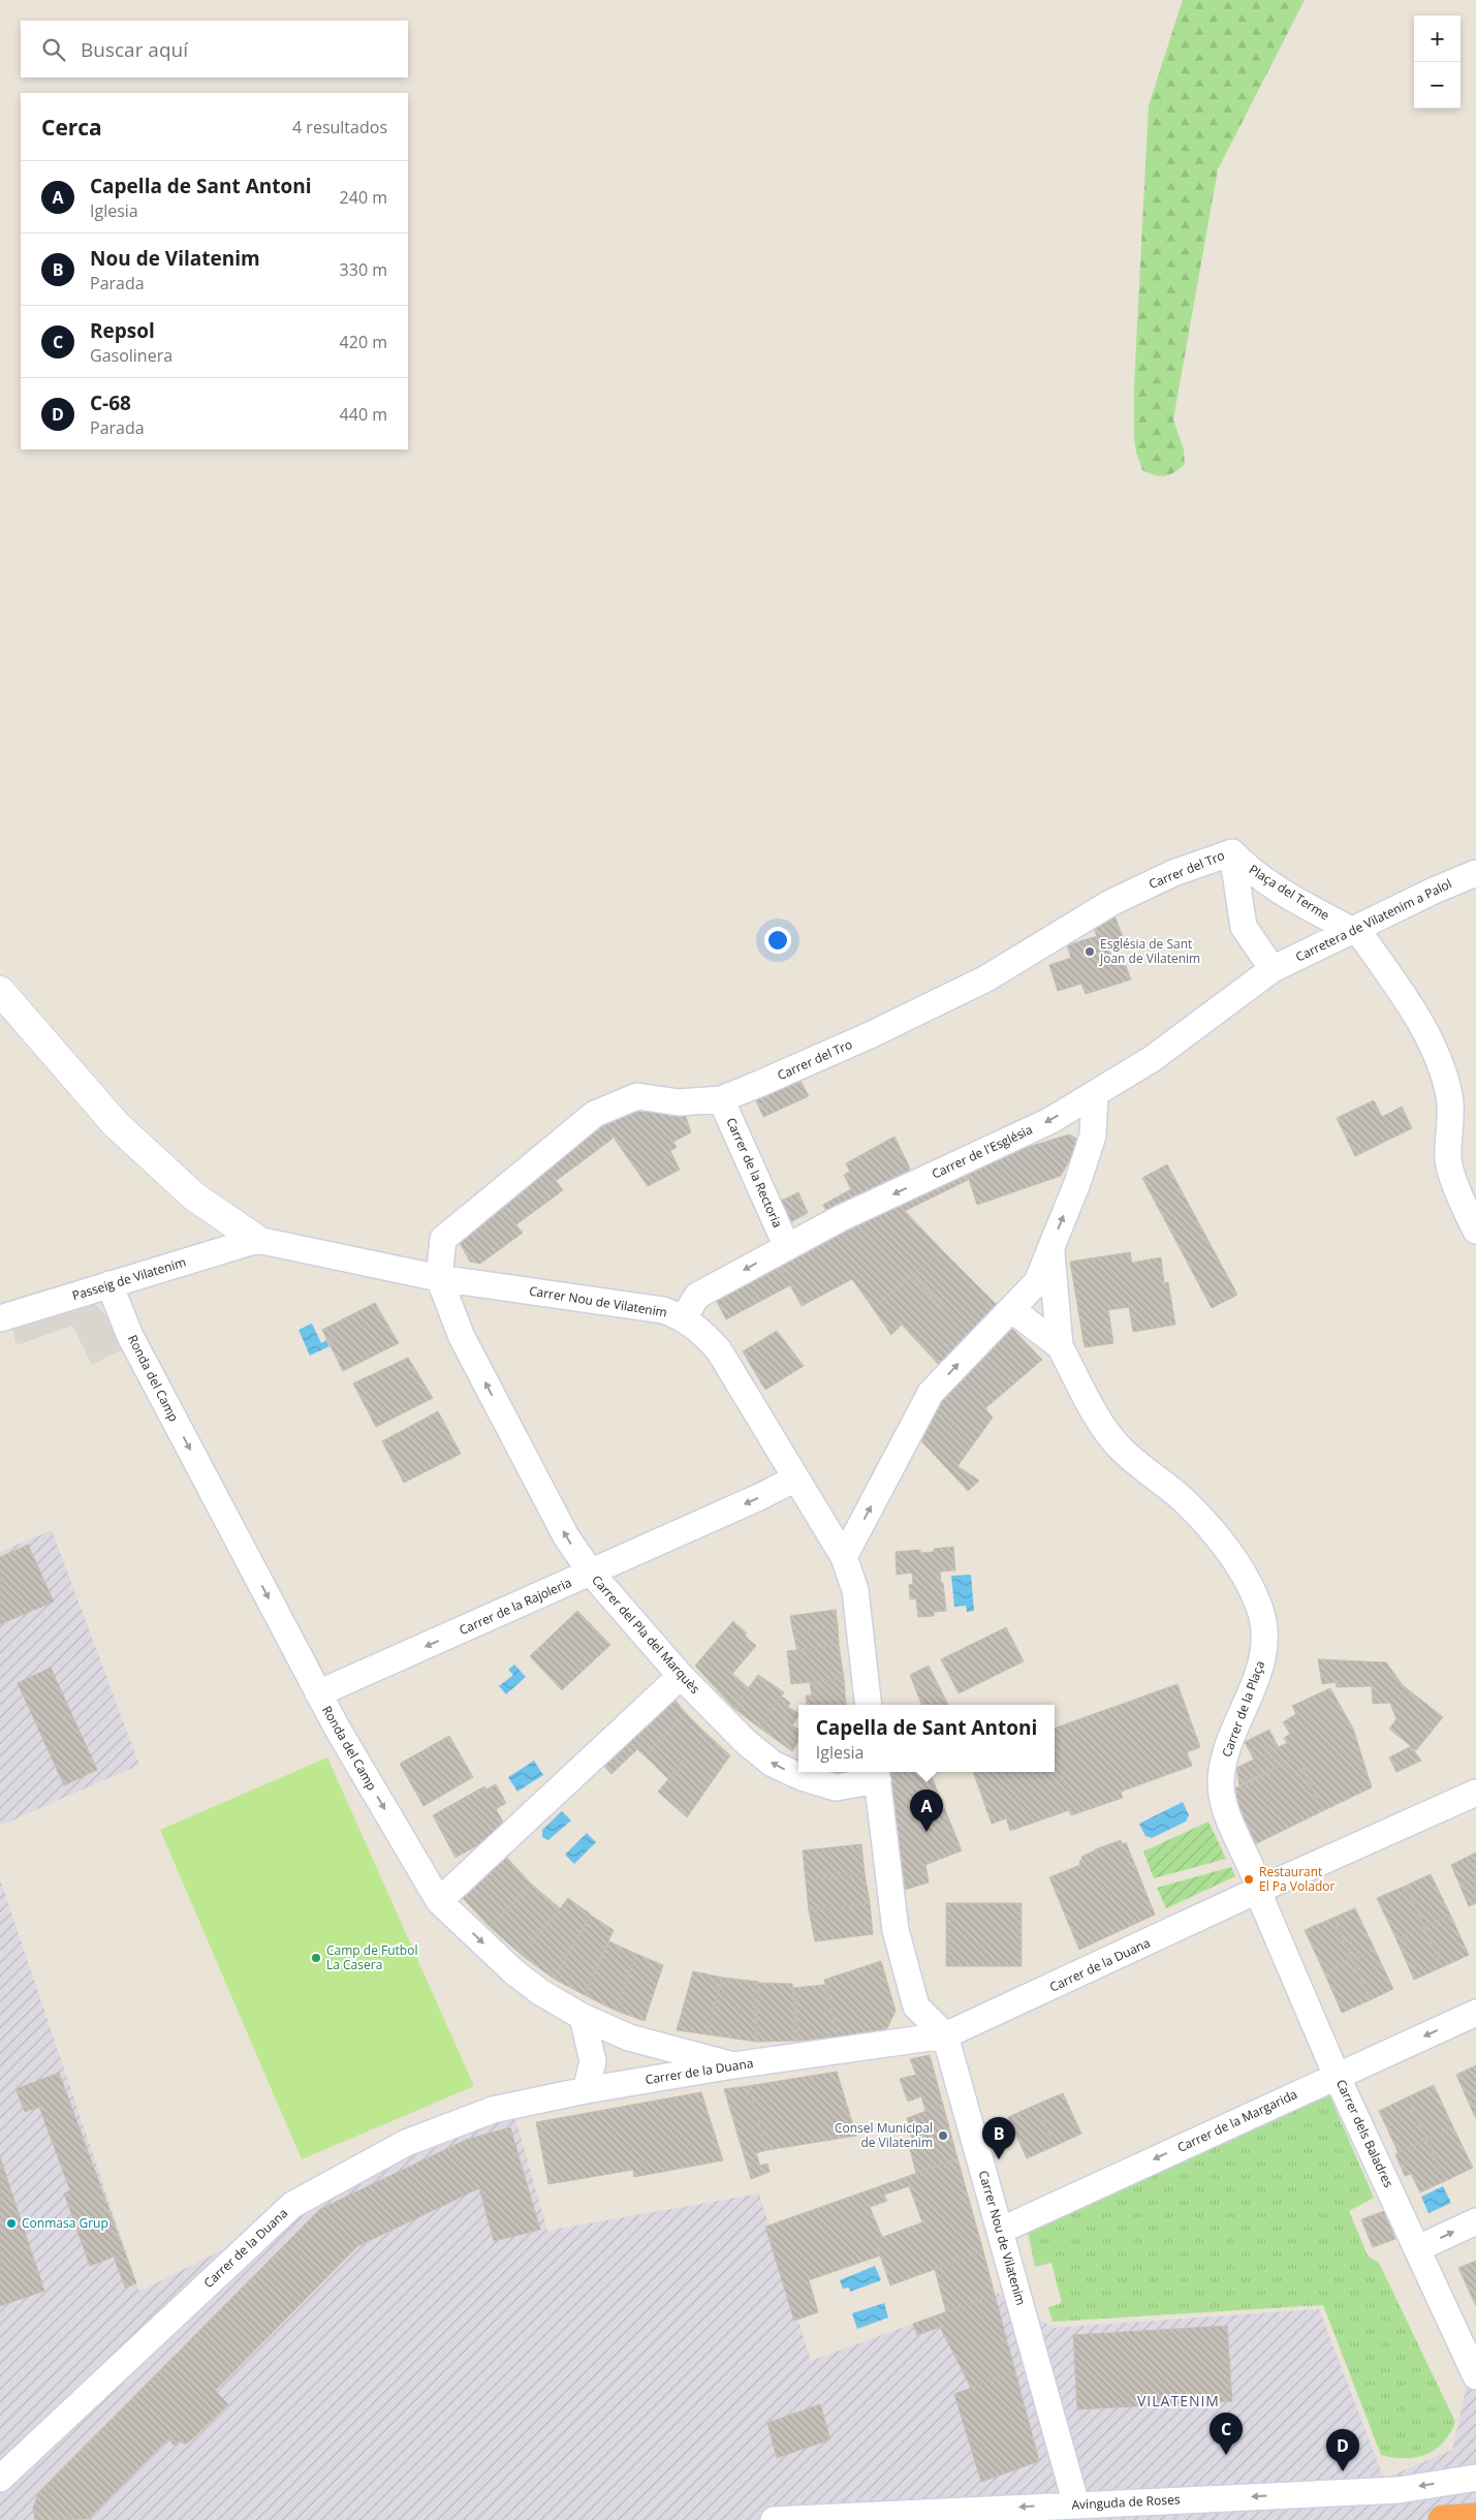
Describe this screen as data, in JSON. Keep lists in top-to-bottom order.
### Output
{
  "streets": {
    "street": [
      "Carrer del Tro",
      "Plaça del Terme",
      "Carretera de Vilatenim a Palol",
      "Carrer de l'Església",
      "Carrer de la Rectoria",
      "Passeig de Vilatenim",
      "Carrer Nou de Vilatenim",
      "Ronda del Camp",
      "Carrer de la Rajoleria",
      "Carrer del Pla del Marquès",
      "Carrer de la Plaça",
      "Carrer de la Duana",
      "Carrer de la Margarida",
      "Carrer dels Baladres",
      "Avinguda de Roses"
    ]
  },
  "crossings": [
    ["Carrer del Tro", "Plaça del Terme"],
    ["Carrer del Tro", "Carrer de la Rectoria"],
    ["Carrer del Tro", "Carrer Nou de Vilatenim"],
    ["Carrer del Tro", "Carrer del Pla del Marquès"],
    ["Plaça del Terme", "Carretera de Vilatenim a Palol"],
    ["Plaça del Terme", "Carrer de l'Església"],
    ["Carretera de Vilatenim a Palol", "Carrer de l'Església"],
    ["Carrer de l'Església", "Carrer de la Rectoria"],
    ["Carrer de l'Església", "Carrer Nou de Vilatenim"],
    ["Passeig de Vilatenim", "Carrer Nou de Vilatenim"],
    ["Passeig de Vilatenim", "Ronda del Camp"],
    ["Carrer Nou de Vilatenim", "Carrer de la Rajoleria"],
    ["Carrer Nou de Vilatenim", "Carrer del Pla del Marquès"],
    ["Carrer Nou de Vilatenim", "Carrer de la Duana"],
    ["Carrer Nou de Vilatenim", "Carrer de la Margarida"],
    ["Carrer Nou de Vilatenim", "Avinguda de Roses"],
    ["Ronda del Camp", "Carrer de la Rajoleria"],
    ["Ronda del Camp", "Carrer de la Duana"],
    ["Carrer de la Rajoleria", "Carrer del Pla del Marquès"],
    ["Carrer de la Plaça", "Carrer de la Duana"],
    ["Carrer de la Plaça", "Carrer dels Baladres"],
    ["Carrer de la Duana", "Carrer dels Baladres"],
    ["Carrer de la Margarida", "Carrer dels Baladres"]
  ],
  "one_way": [
    "Carrer de l'Església",
    "Ronda del Camp",
    "Carrer del Pla del Marquès",
    "Carrer de la Margarida",
    "Avinguda de Roses"
  ],
  "districts": ["VILATENIM"],
  "places": [
    "Església de Sant Joan de Vilatenim",
    "Restaurant El Pa Volador",
    "Camp de Futbol La Casera",
    "Consel Municipal de Vilatenim",
    "Conmasa Grup"
  ],
  "page": {
    "map_buttons": ["+", "−"],
    "search": "Buscar aquí",
    "heading": ["Cerca", "4 resultados"],
    "list": [
      {
        "mark": "A",
        "name": "Capella de Sant Antoni",
        "note": "Iglesia",
        "value": "240 m"
      },
      {
        "mark": "B",
        "name": "Nou de Vilatenim",
        "note": "Parada",
        "value": "330 m"
      },
      {
        "mark": "C",
        "name": "Repsol",
        "note": "Gasolinera",
        "value": "420 m"
      },
      {
        "mark": "D",
        "name": "C-68",
        "note": "Parada",
        "value": "440 m"
      }
    ],
    "popup": ["Capella de Sant Antoni", "Iglesia"],
    "pins": [
      "A",
      "B",
      "C",
      "D"
    ]
  }
}
